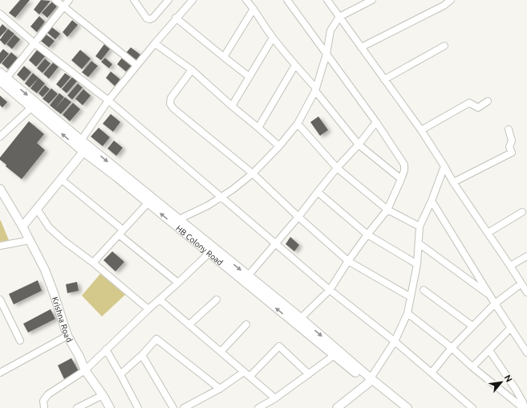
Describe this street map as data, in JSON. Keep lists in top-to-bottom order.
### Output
{
  "streets": {
    "street": ["HB Colony Road", "Krishna Road"]
  },
  "north": "top right"
}
